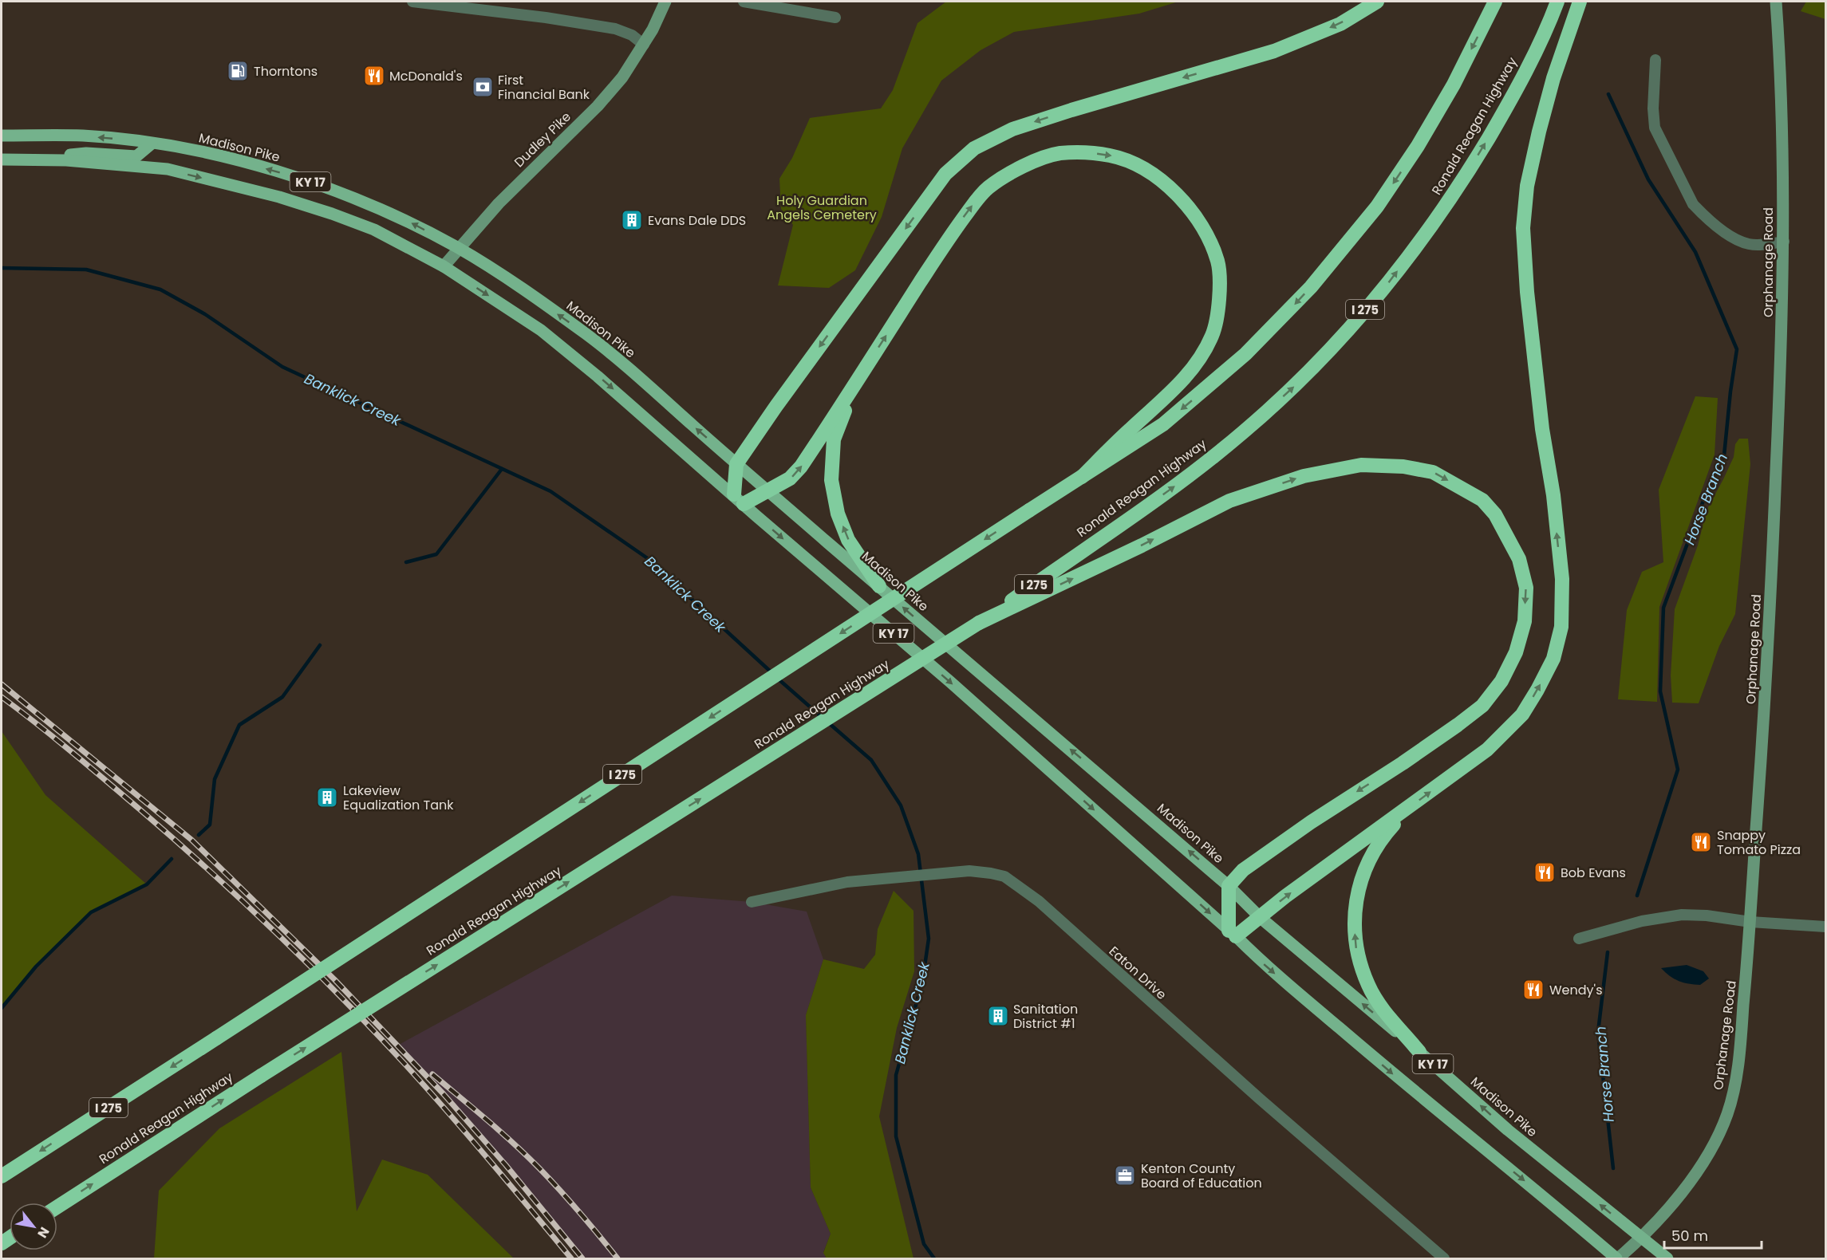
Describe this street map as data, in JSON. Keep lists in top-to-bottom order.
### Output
{
  "streets": {
    "highway": ["Ronald Reagan Highway", "I 275"],
    "main road": [
      "Dudley Pike",
      "Madison Pike",
      "KY 17",
      "Orphanage Road"
    ],
    "street": ["Eaton Drive"]
  },
  "crossings": [
    ["Dudley Pike", "Madison Pike"],
    ["Dudley Pike", "KY 17"],
    ["Madison Pike", "Orphanage Road"],
    ["KY 17", "Orphanage Road"]
  ],
  "water": ["Banklick Creek", "Horse Branch"],
  "parks": ["Holy Guardian Angels Cemetery"],
  "places": {
    "fuel station": ["Thorntons"],
    "restaurant": [
      "McDonald's",
      "Snappy Tomato Pizza",
      "Bob Evans",
      "Wendy's"
    ],
    "bank": ["First Financial Bank"],
    "building": ["Evans Dale DDS", "Lakeview Equalization Tank", "Sanitation District #1"],
    "office": ["Kenton County Board of Education"]
  },
  "scale_bar": "50 m",
  "north": "bottom right"
}
